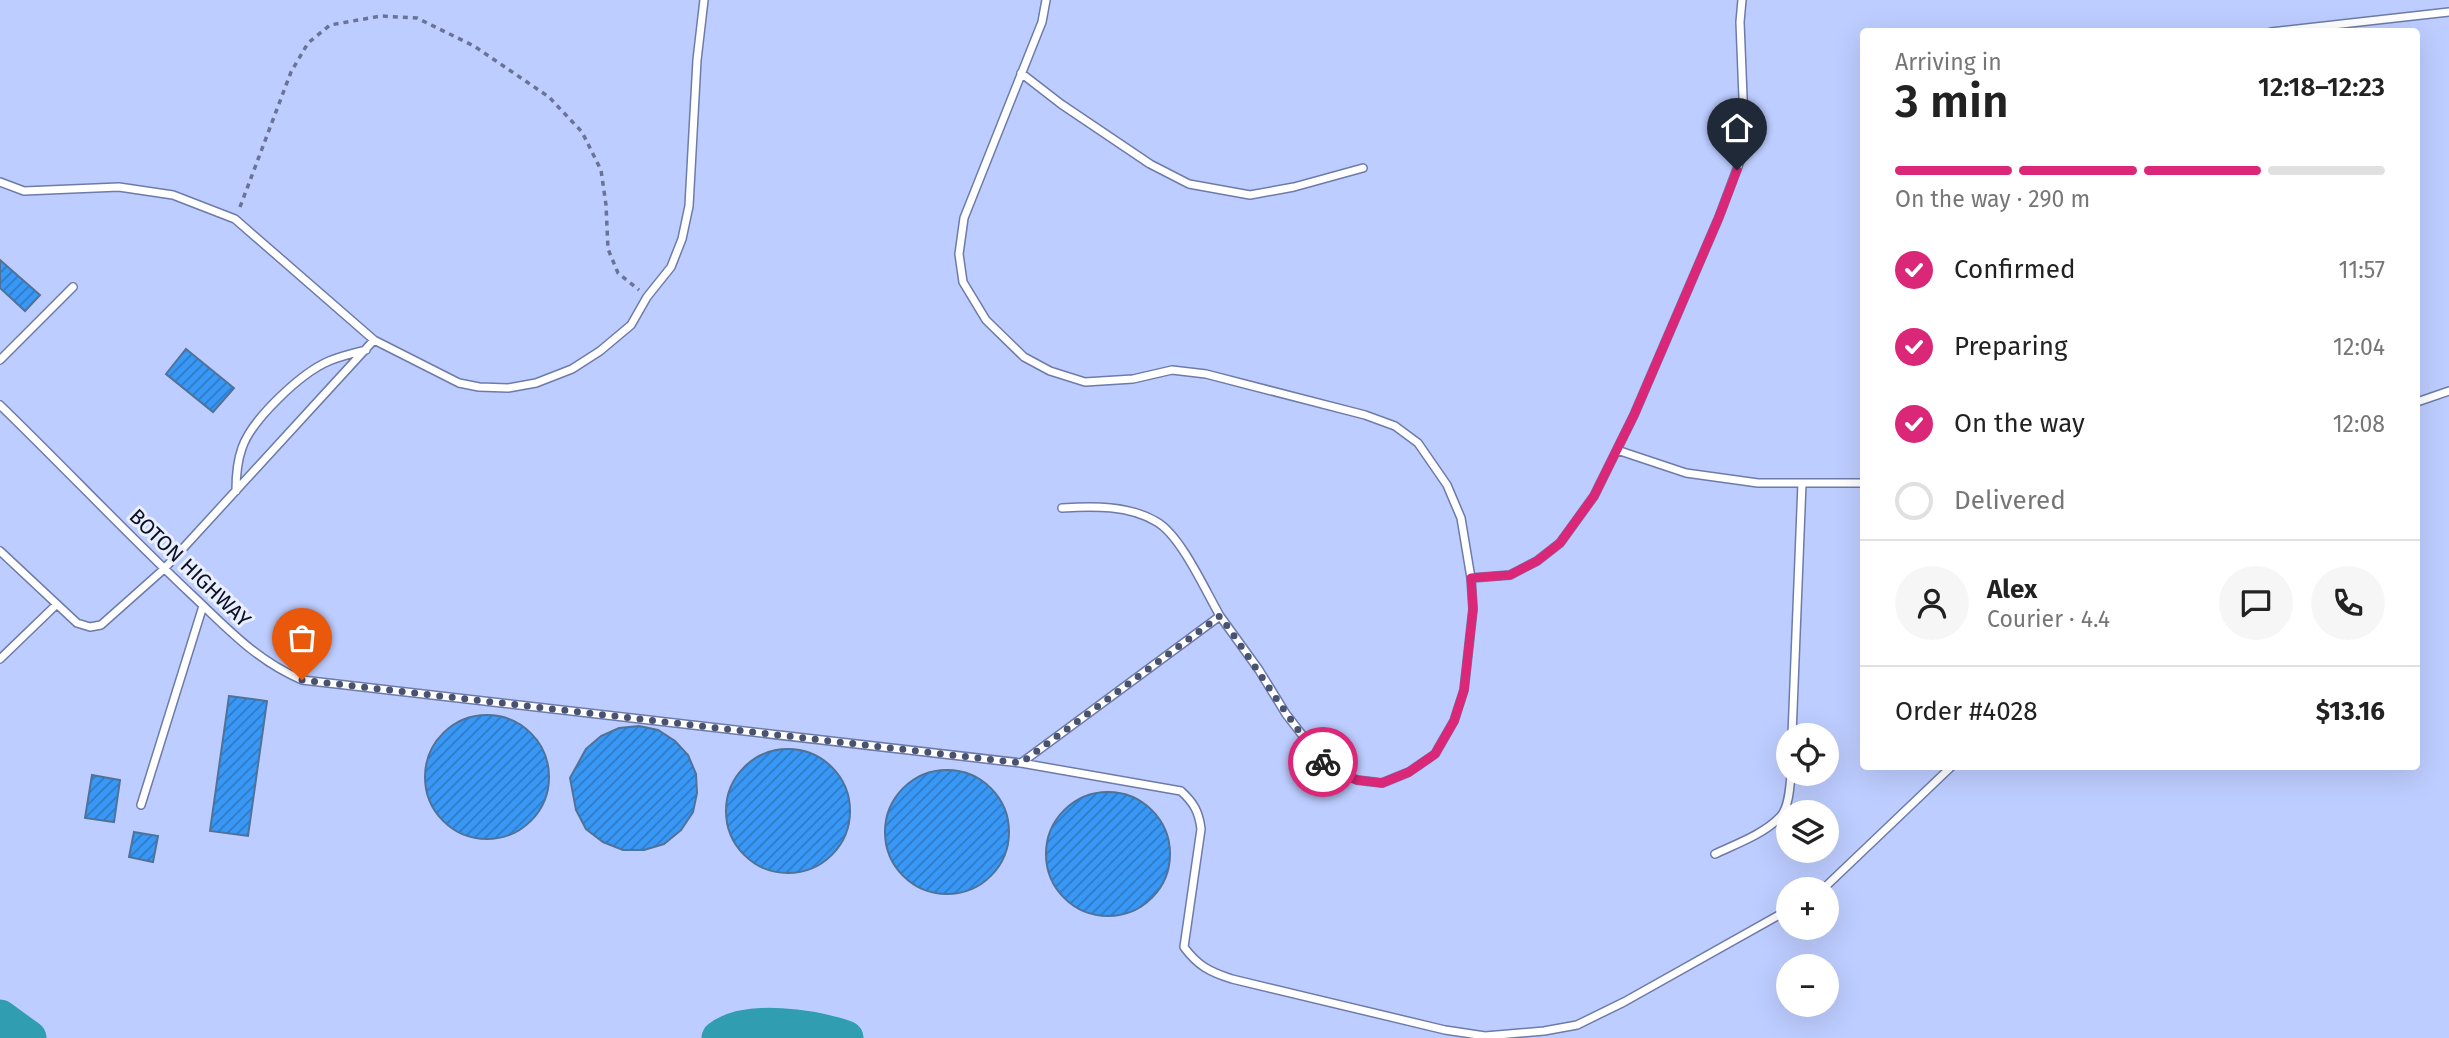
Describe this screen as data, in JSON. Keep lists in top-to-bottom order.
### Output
{
  "streets": {
    "lane": ["BOTON HIGHWAY"]
  },
  "page": {
    "heading": ["3 min", "Arriving in", "12:18–12:23"],
    "panel": [
      "Alex",
      "Courier · 4.4",
      "Order #4028",
      "$13.16"
    ],
    "bar": "On the way · 290 m",
    "list": [
      ["Confirmed", "11:57"],
      ["Preparing", "12:04"],
      ["On the way", "12:08"],
      "Delivered"
    ],
    "map_buttons": ["+", "−"]
  }
}
